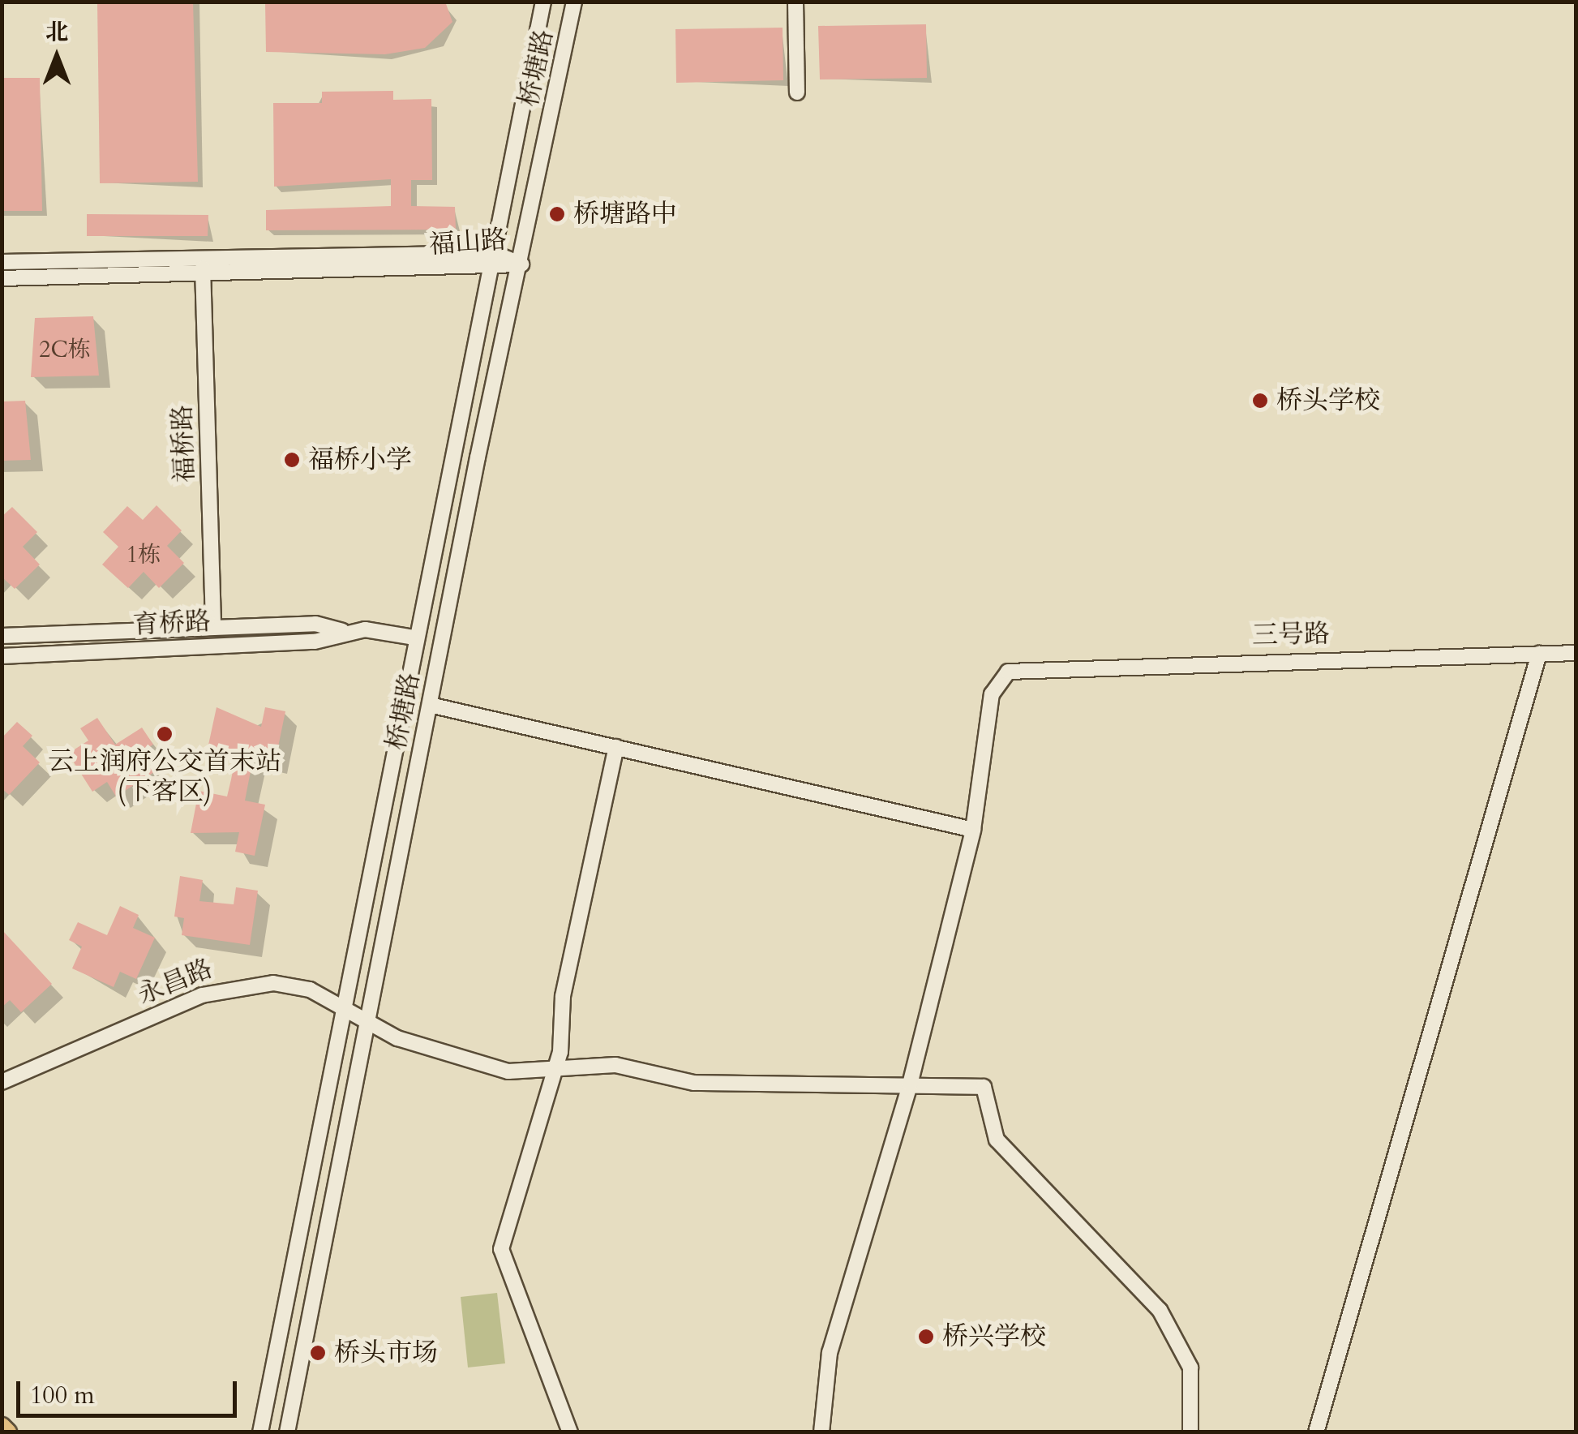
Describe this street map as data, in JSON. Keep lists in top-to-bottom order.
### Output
{
  "streets": {
    "street": [
      "桥塘路",
      "福山路",
      "福桥路",
      "育桥路",
      "三号路",
      "永昌路"
    ]
  },
  "crossings": [
    ["桥塘路", "福山路"],
    ["桥塘路", "育桥路"],
    ["桥塘路", "永昌路"],
    ["福山路", "福桥路"],
    ["福桥路", "育桥路"]
  ],
  "places": [
    "桥塘路中",
    "桥头学校",
    "福桥小学",
    "云上润府公交首末站 (下客区)",
    "桥兴学校",
    "桥头市场"
  ],
  "house_numbers": ["2C栋", "1栋"],
  "scale_bar": "100 m",
  "north": "top"
}
